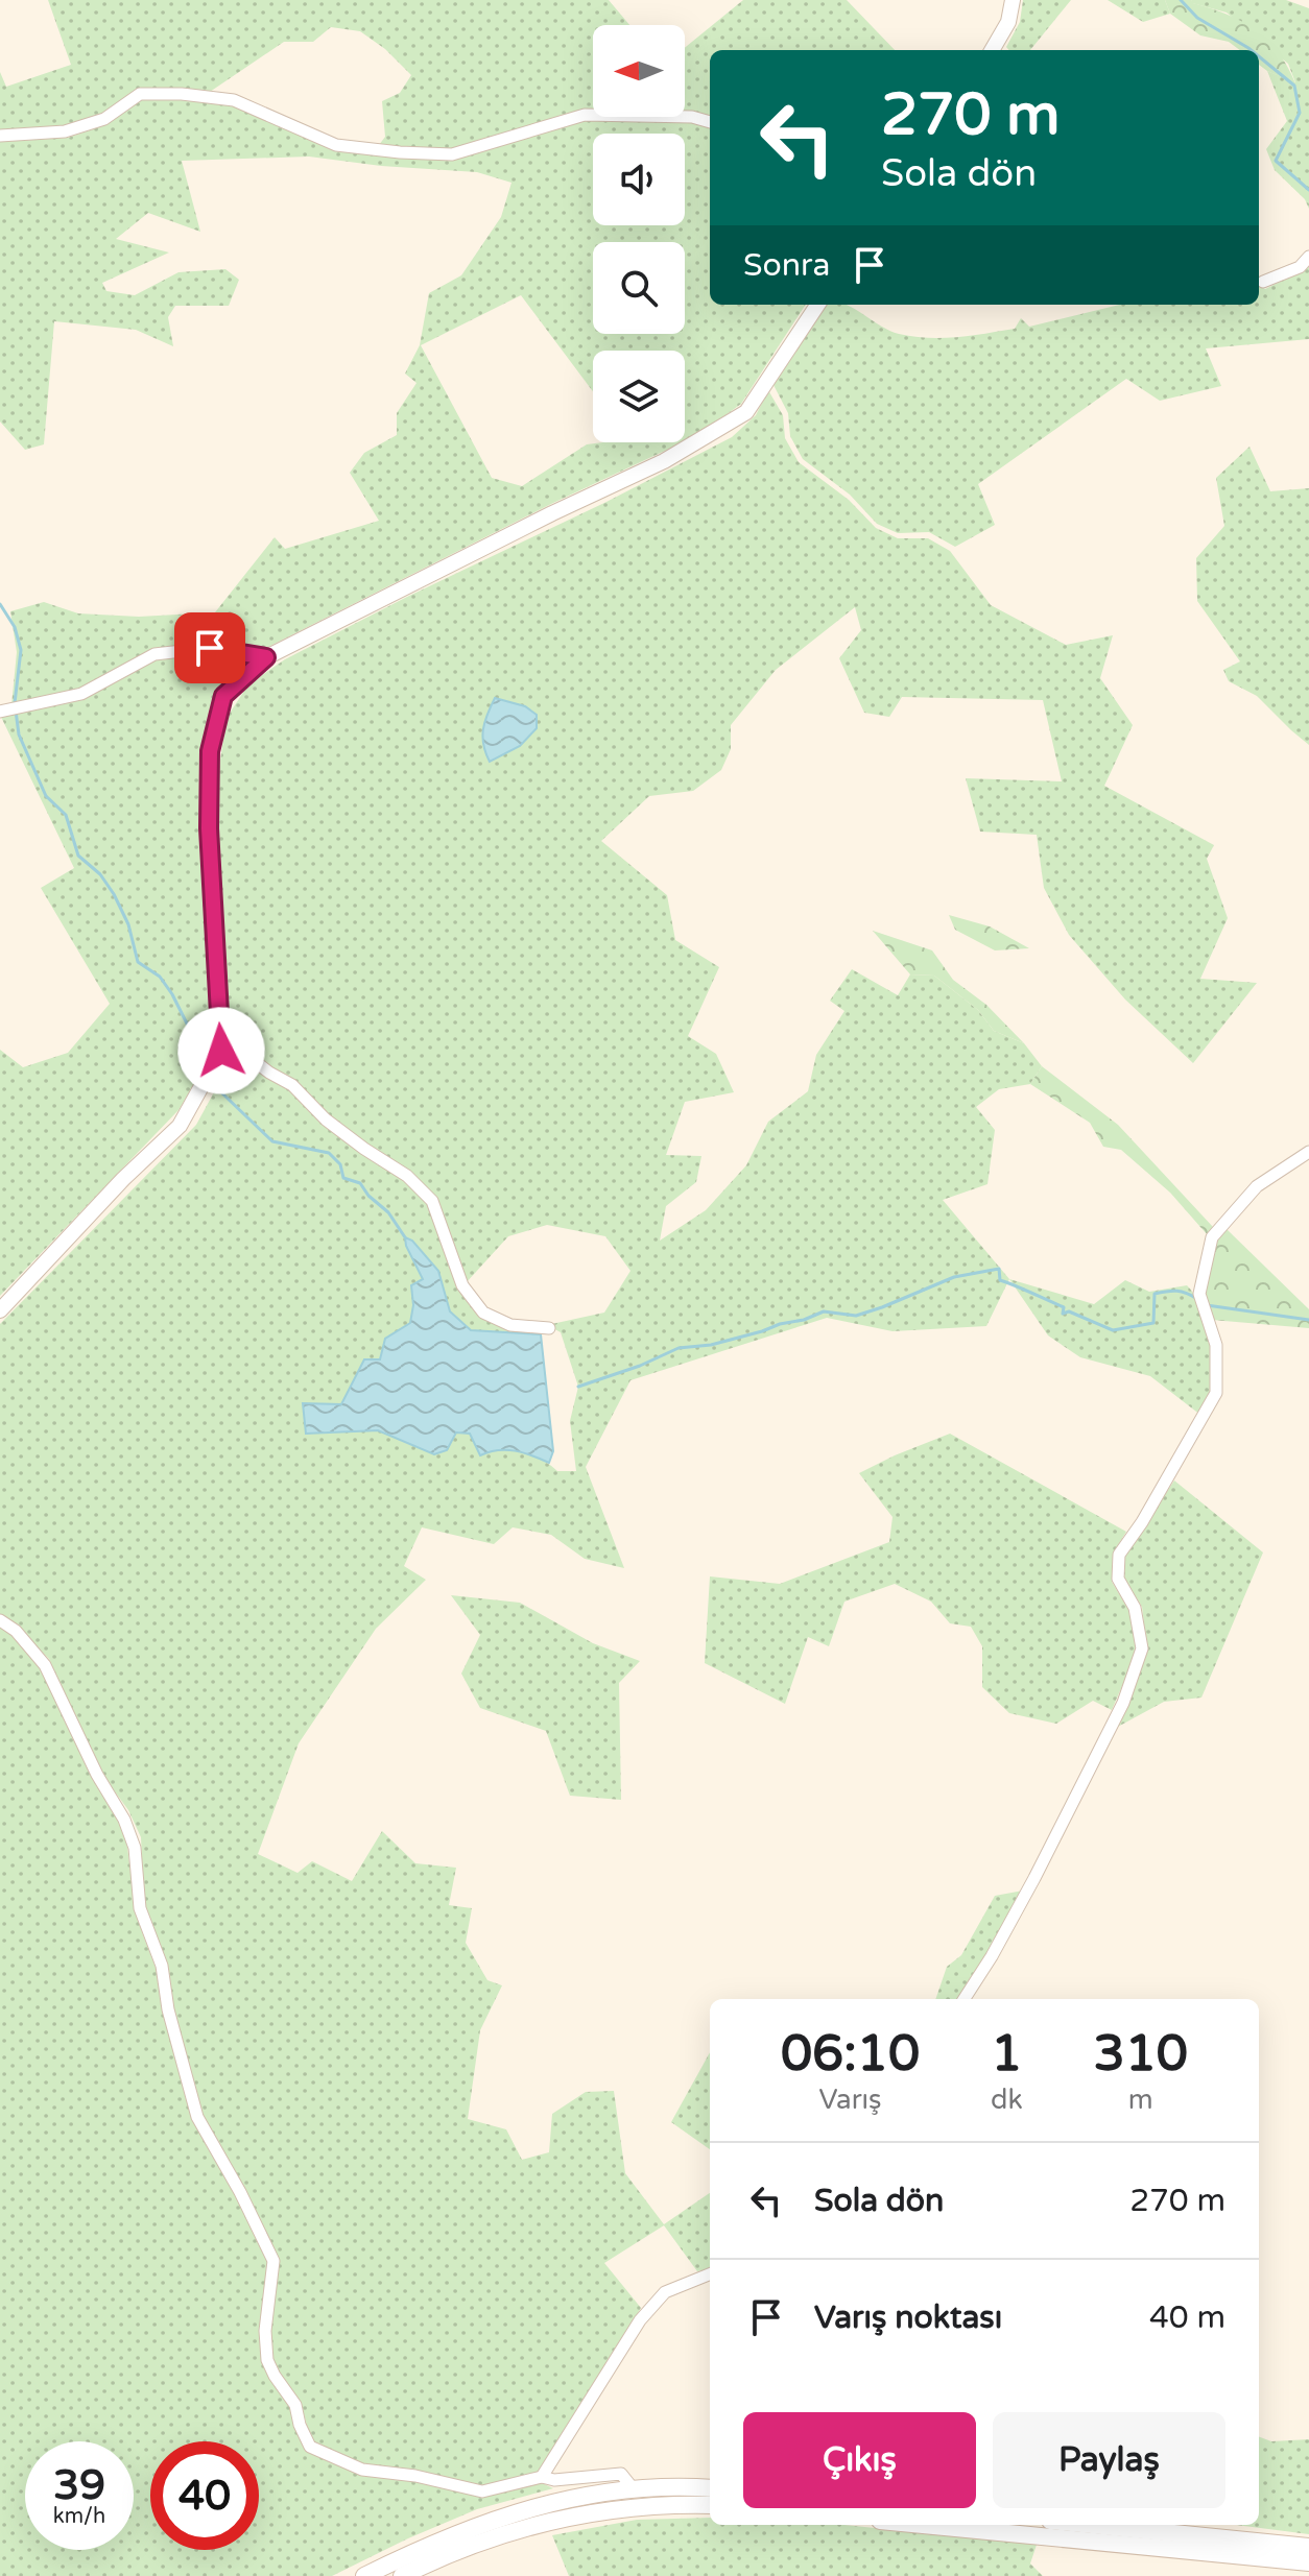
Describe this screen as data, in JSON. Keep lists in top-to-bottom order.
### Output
{
  "north": "left",
  "page": {
    "turn": ["270 m", "Sola dön"],
    "then": "Sonra",
    "eta": [
      "06:10",
      "Varış",
      "1",
      "dk",
      "310",
      "m"
    ],
    "list": [
      {
        "name": "Sola dön",
        "value": "270 m"
      },
      {
        "name": "Varış noktası",
        "value": "40 m"
      }
    ],
    "buttons": ["Çıkış", "Paylaş"],
    "speed": "39 km/h",
    "limit": "40"
  }
}
